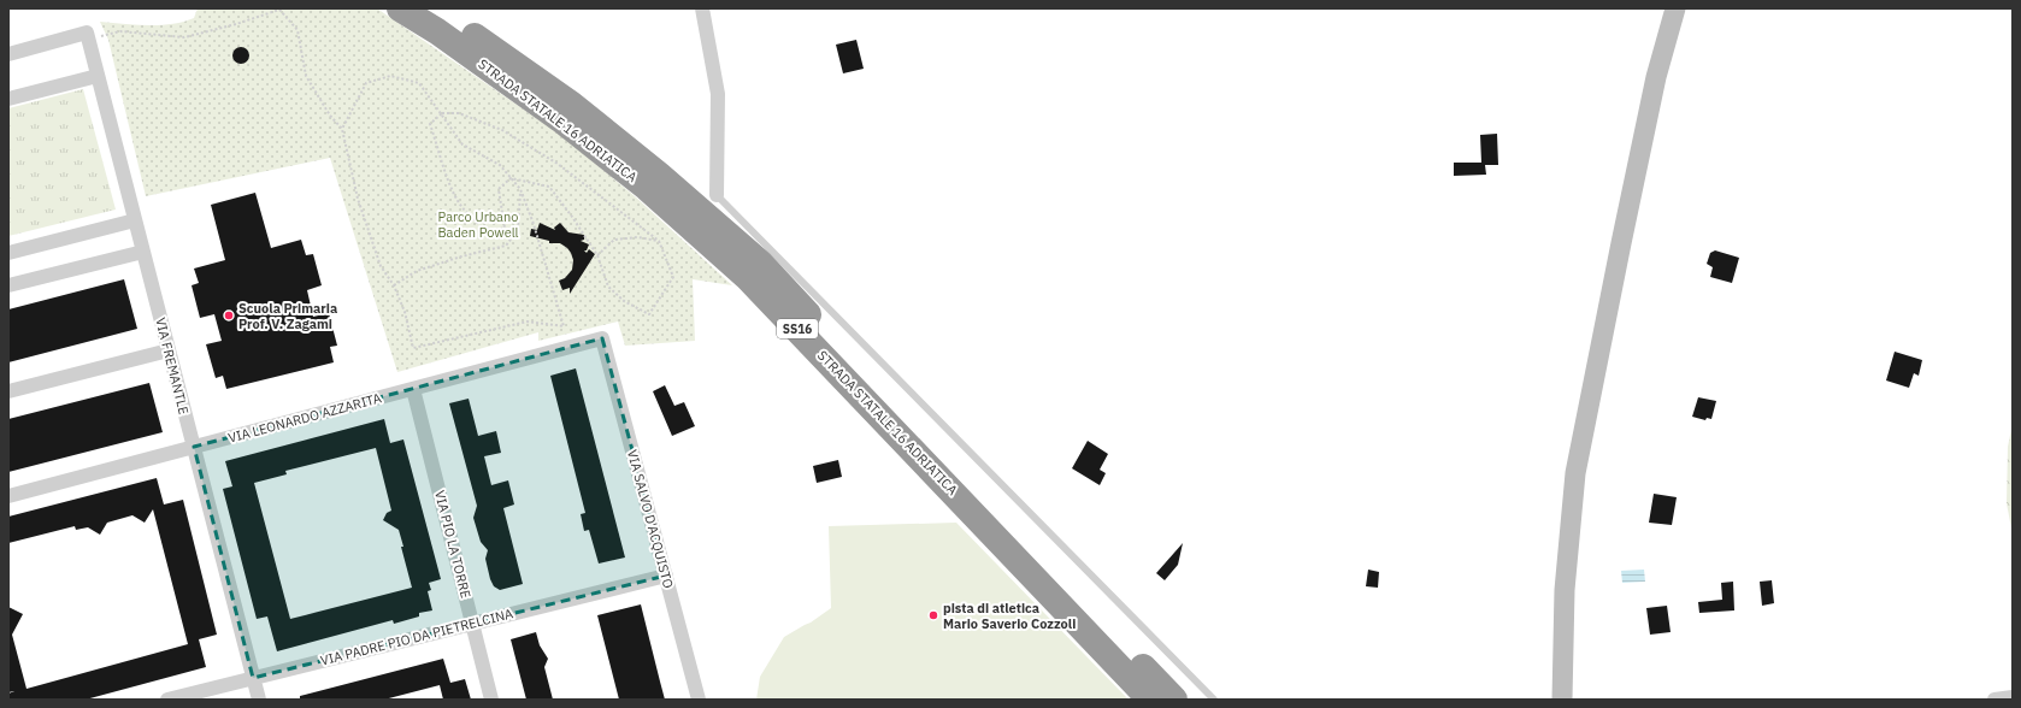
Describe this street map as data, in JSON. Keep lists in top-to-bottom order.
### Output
{
  "streets": {
    "highway": ["STRADA STATALE 16 ADRIATICA", "SS16"],
    "street": [
      "VIA FREMANTLE",
      "VIA LEONARDO AZZARITA",
      "VIA SALVO D'ACQUISTO",
      "VIA PIO LA TORRE",
      "VIA PADRE PIO DA PIETRELCINA"
    ]
  },
  "crossings": [
    ["VIA FREMANTLE", "VIA LEONARDO AZZARITA"],
    ["VIA FREMANTLE", "VIA PADRE PIO DA PIETRELCINA"],
    ["VIA LEONARDO AZZARITA", "VIA SALVO D'ACQUISTO"],
    ["VIA LEONARDO AZZARITA", "VIA PIO LA TORRE"],
    ["VIA SALVO D'ACQUISTO", "VIA PADRE PIO DA PIETRELCINA"],
    ["VIA PIO LA TORRE", "VIA PADRE PIO DA PIETRELCINA"]
  ],
  "parks": ["Parco Urbano Baden Powell"],
  "places": ["Scuola Primaria Prof. V. Zagami", "pista di atletica Mario Saverio Cozzoli"]
}
